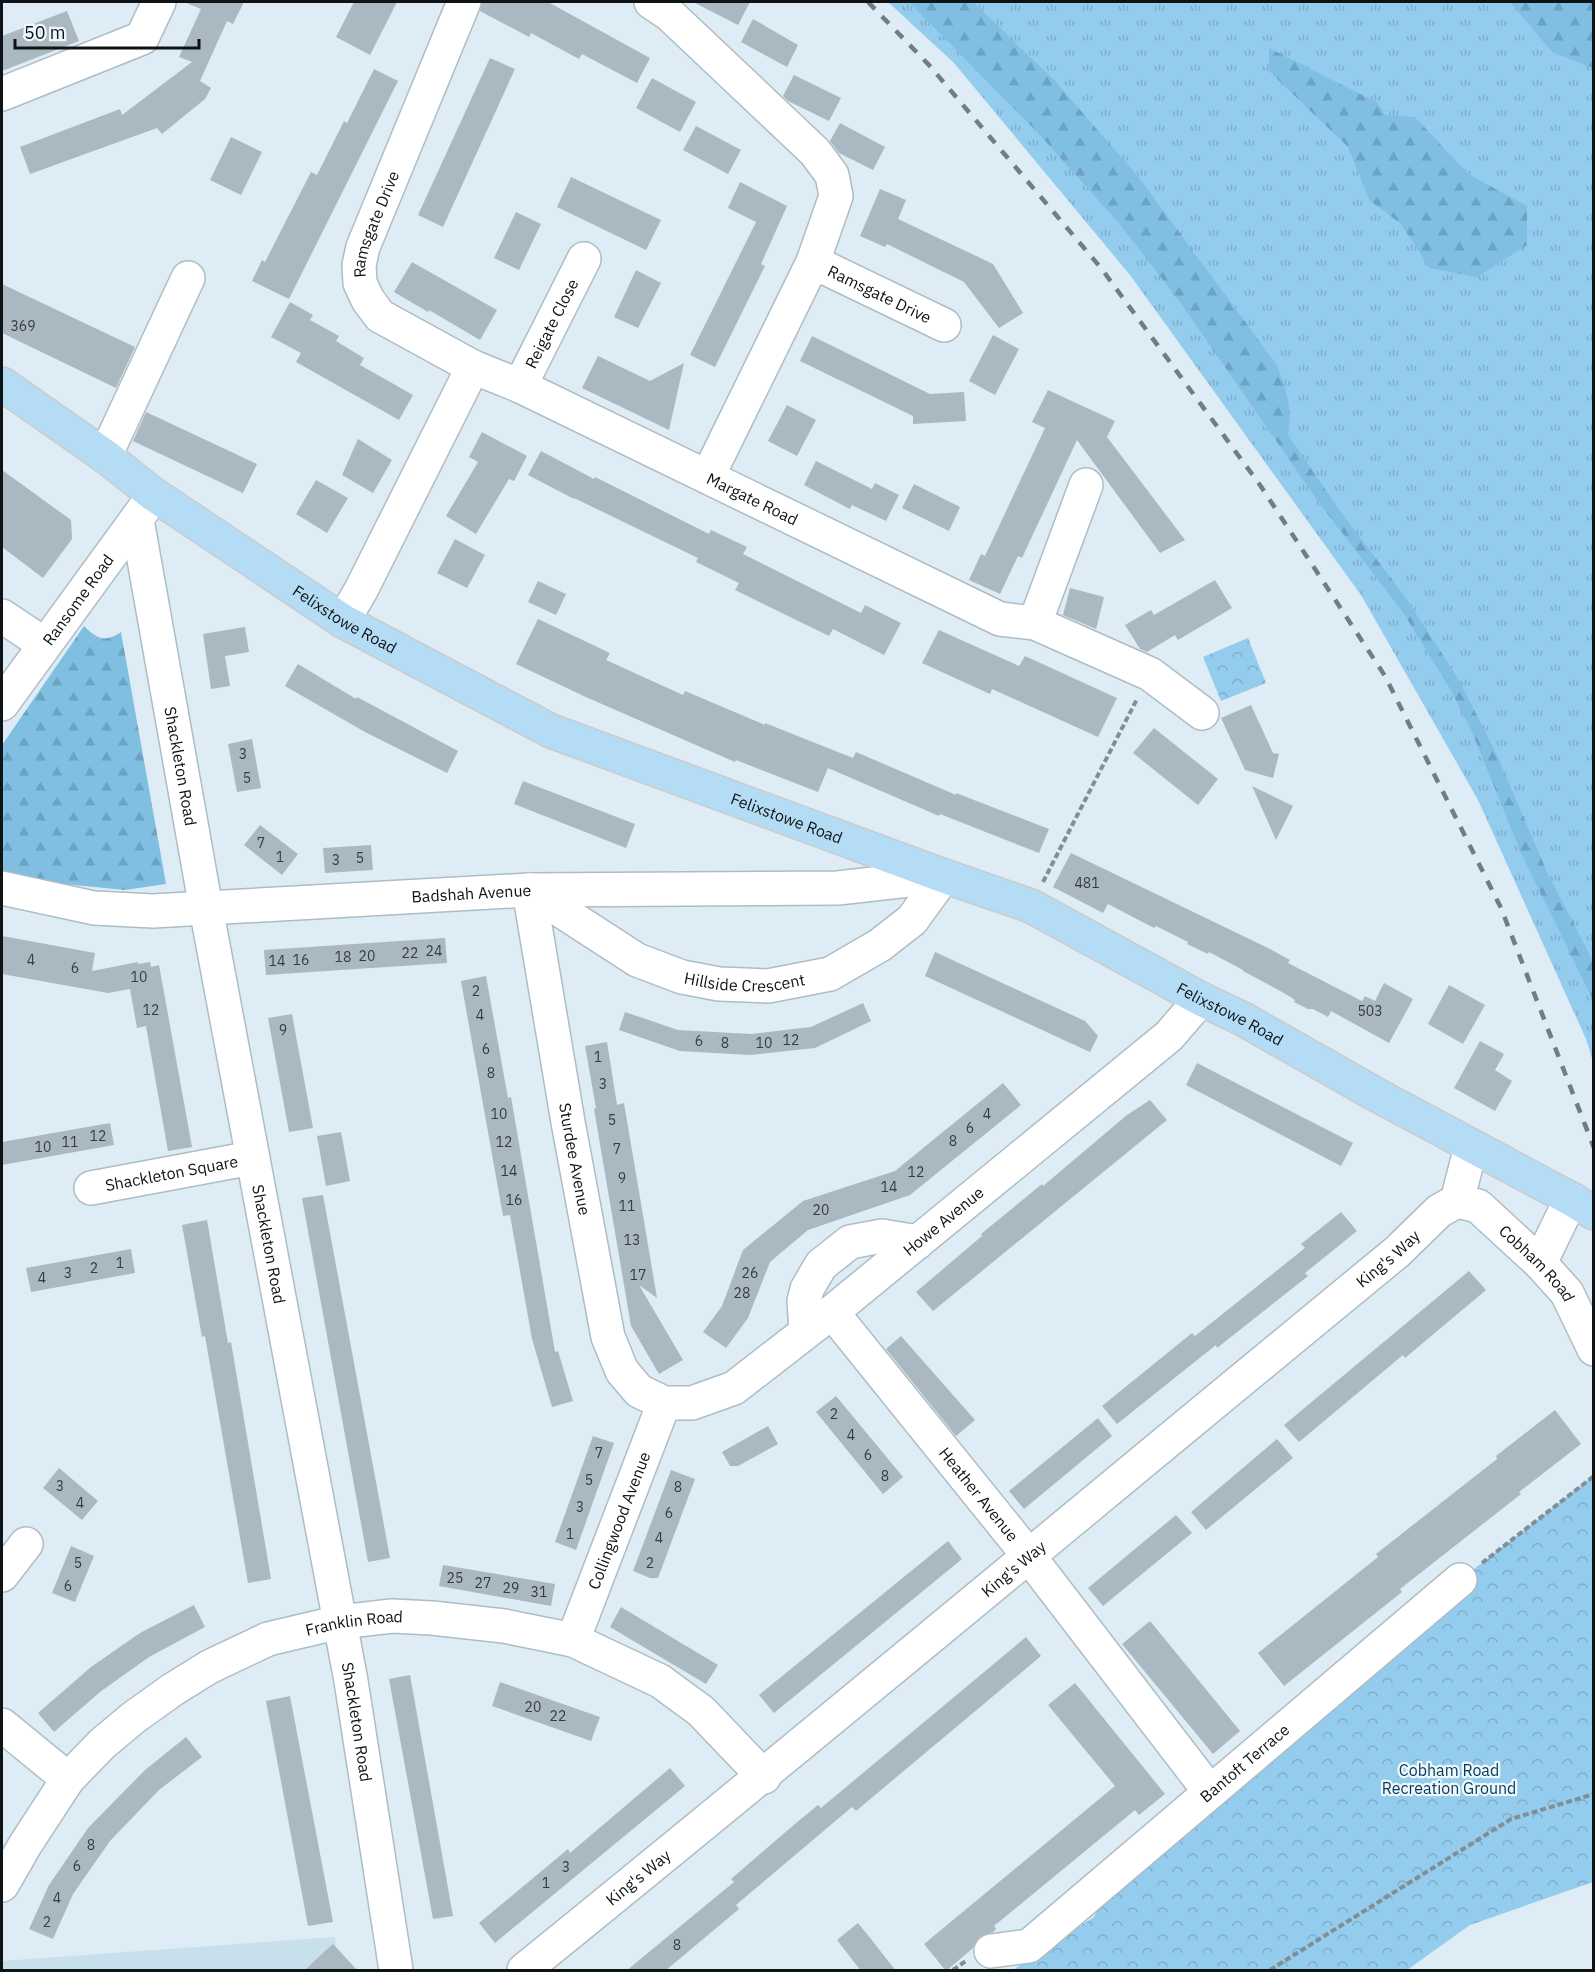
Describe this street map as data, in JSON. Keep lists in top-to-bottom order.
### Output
{
  "streets": {
    "main road": ["Felixstowe Road"],
    "street": [
      "Ramsgate Drive",
      "Reigate Close",
      "Margate Road",
      "Ransome Road",
      "Shackleton Road",
      "Badshah Avenue",
      "Hillside Crescent",
      "Sturdee Avenue",
      "Shackleton Square",
      "Howe Avenue",
      "King's Way",
      "Cobham Road",
      "Heather Avenue",
      "Collingwood Avenue",
      "Franklin Road",
      "Bantoft Terrace"
    ]
  },
  "crossings": [
    ["Ramsgate Drive", "Margate Road"],
    ["Reigate Close", "Margate Road"],
    ["Ransome Road", "Felixstowe Road"],
    ["Ransome Road", "Shackleton Road"],
    ["Felixstowe Road", "Shackleton Road"],
    ["Felixstowe Road", "Badshah Avenue"],
    ["Felixstowe Road", "Hillside Crescent"],
    ["Felixstowe Road", "Howe Avenue"],
    ["Shackleton Road", "Badshah Avenue"],
    ["Shackleton Road", "Shackleton Square"],
    ["Shackleton Road", "Franklin Road"],
    ["Badshah Avenue", "Hillside Crescent"],
    ["Badshah Avenue", "Sturdee Avenue"],
    ["Hillside Crescent", "Sturdee Avenue"],
    ["Sturdee Avenue", "Howe Avenue"],
    ["Sturdee Avenue", "Collingwood Avenue"],
    ["Howe Avenue", "Heather Avenue"],
    ["Howe Avenue", "Collingwood Avenue"],
    ["King's Way", "Cobham Road"],
    ["King's Way", "Heather Avenue"],
    ["King's Way", "Franklin Road"],
    ["Heather Avenue", "Bantoft Terrace"],
    ["Collingwood Avenue", "Franklin Road"]
  ],
  "parks": ["Cobham Road Recreation Ground"],
  "house_numbers": [
    "369",
    "3",
    "5",
    "7",
    "1",
    "5",
    "3",
    "481",
    "24",
    "22",
    "20",
    "18",
    "4",
    "16",
    "14",
    "6",
    "10",
    "2",
    "12",
    "503",
    "4",
    "9",
    "12",
    "6",
    "8",
    "10",
    "6",
    "1",
    "8",
    "3",
    "10",
    "4",
    "5",
    "6",
    "12",
    "8",
    "11",
    "12",
    "10",
    "7",
    "14",
    "12",
    "9",
    "14",
    "16",
    "11",
    "20",
    "13",
    "1",
    "2",
    "3",
    "26",
    "17",
    "4",
    "28",
    "2",
    "4",
    "7",
    "6",
    "8",
    "5",
    "3",
    "8",
    "4",
    "3",
    "6",
    "1",
    "4",
    "5",
    "2",
    "25",
    "27",
    "6",
    "29",
    "31",
    "20",
    "22",
    "8",
    "6",
    "3",
    "1",
    "4",
    "2",
    "8"
  ],
  "scale_bar": "50 m"
}
